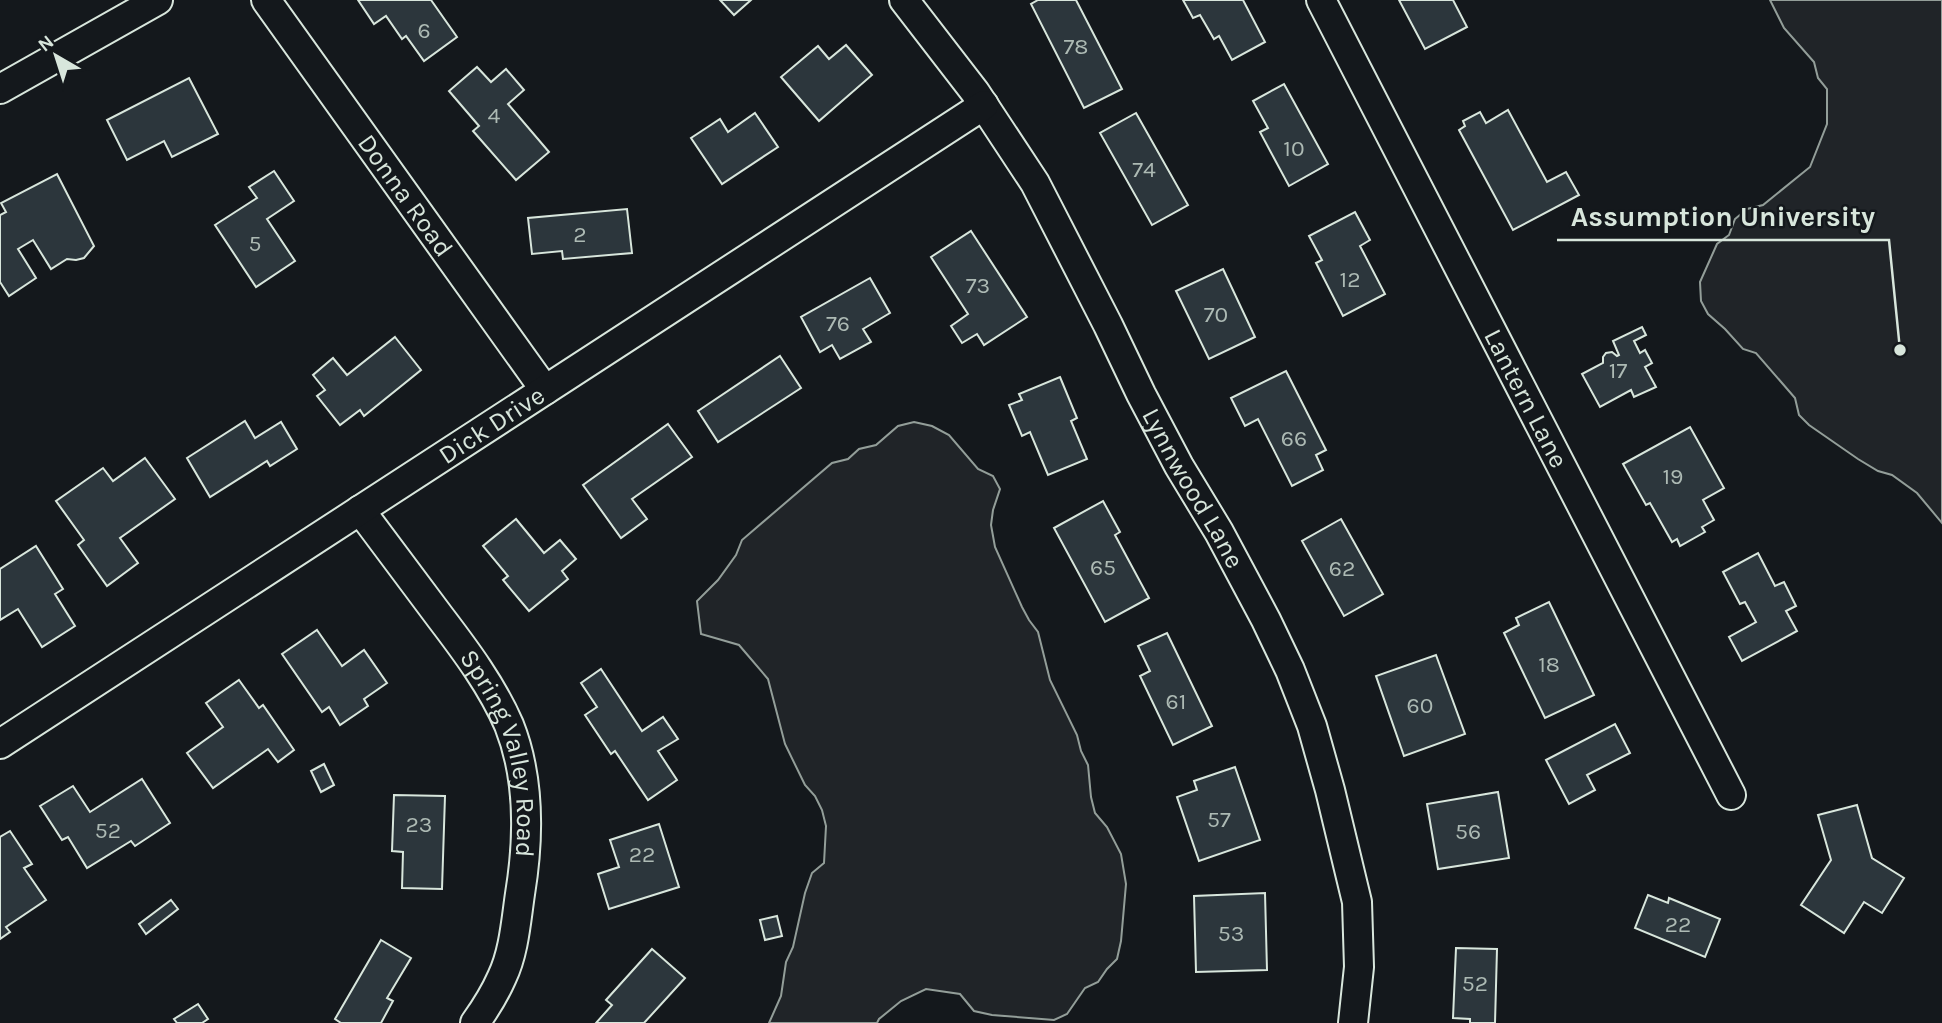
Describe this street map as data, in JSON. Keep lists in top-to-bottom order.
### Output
{
  "streets": {
    "street": [
      "Donna Road",
      "Lantern Lane",
      "Dick Drive",
      "Lynnwood Lane",
      "Spring Valley Road"
    ]
  },
  "crossings": [
    ["Donna Road", "Dick Drive"],
    ["Dick Drive", "Lynnwood Lane"],
    ["Dick Drive", "Spring Valley Road"]
  ],
  "places": ["Assumption University"],
  "house_numbers": [
    "6",
    "78",
    "4",
    "10",
    "74",
    "2",
    "5",
    "12",
    "73",
    "70",
    "76",
    "17",
    "66",
    "19",
    "65",
    "62",
    "18",
    "61",
    "60",
    "57",
    "23",
    "52",
    "56",
    "22",
    "22",
    "53",
    "52"
  ],
  "north": "top left"
}
